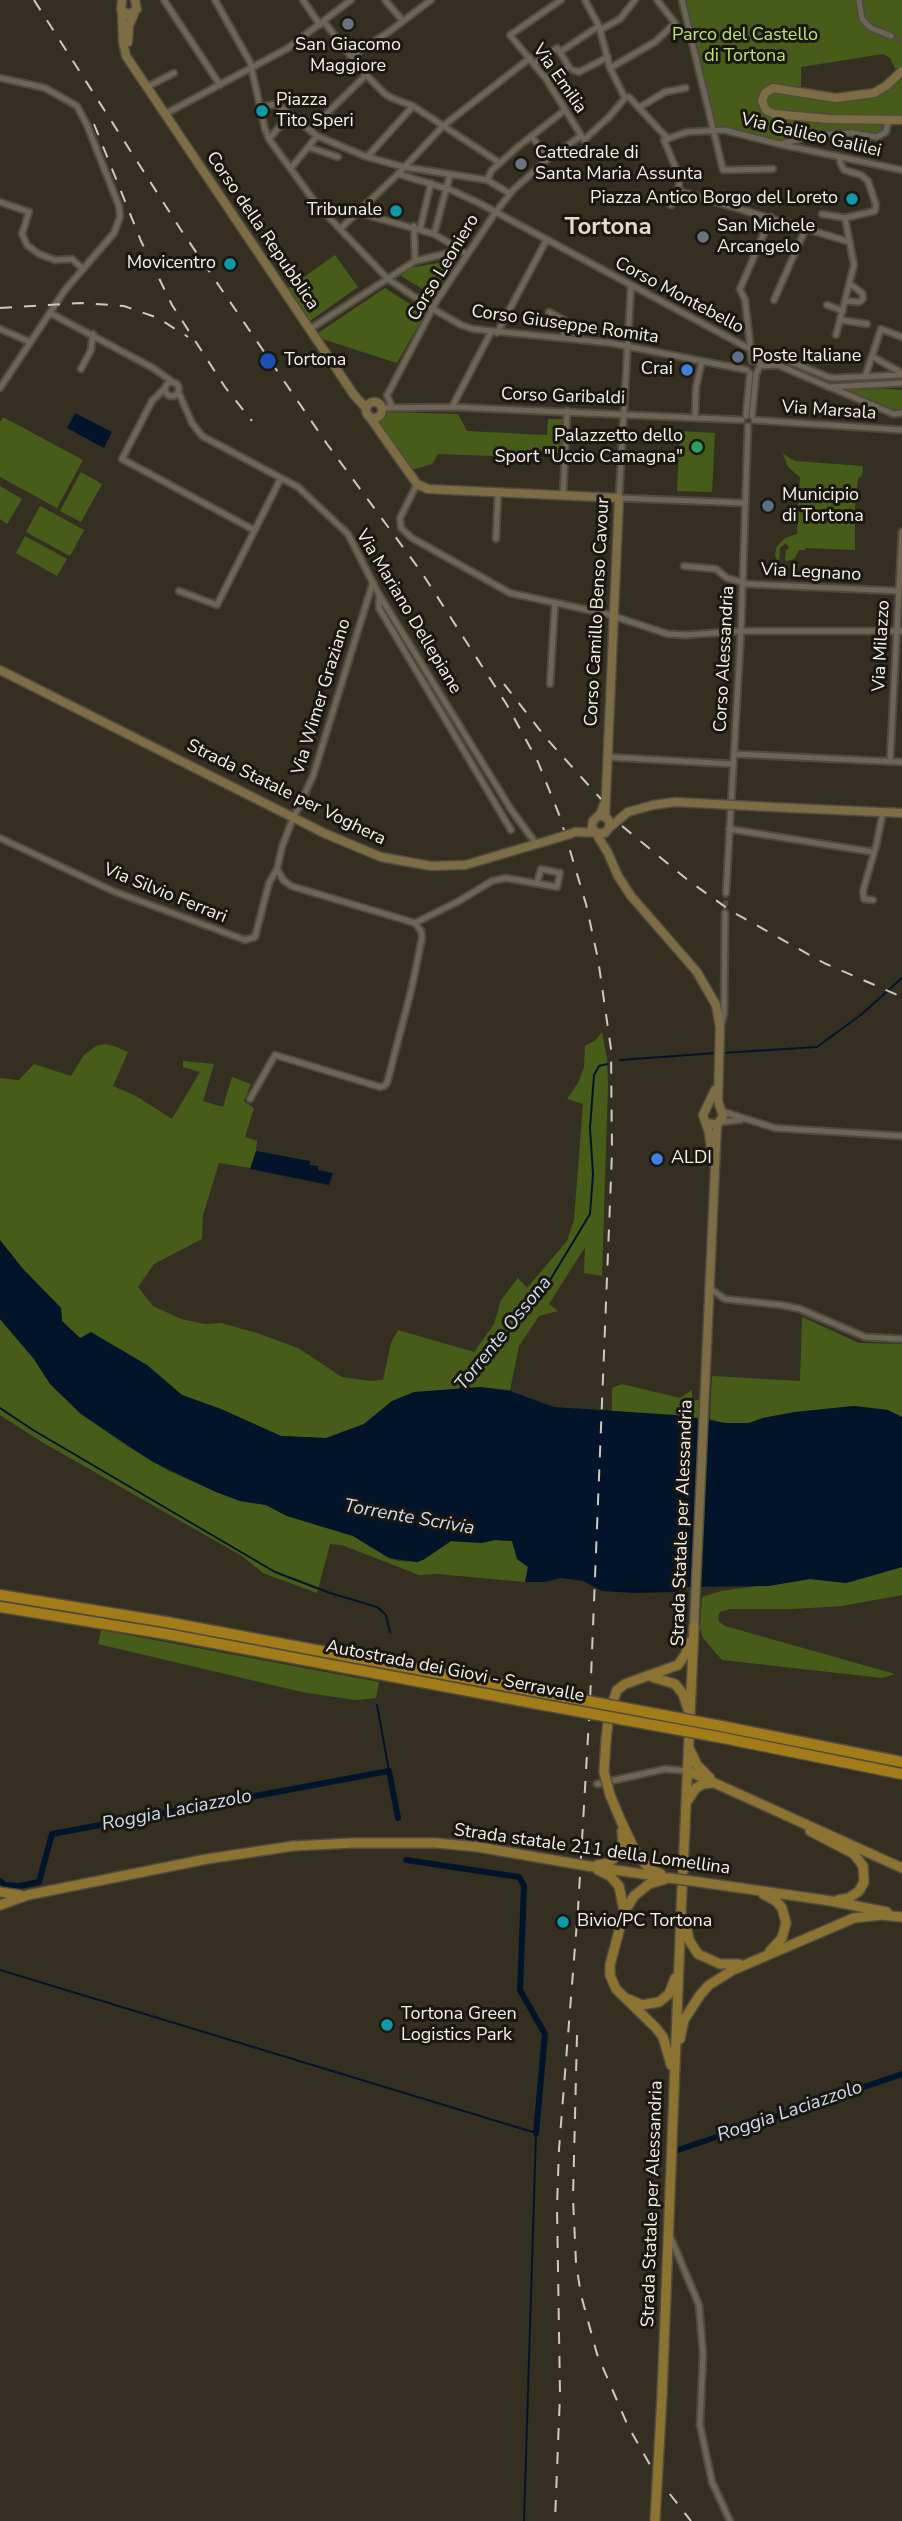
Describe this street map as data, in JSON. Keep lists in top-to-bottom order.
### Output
{
  "streets": {
    "highway": ["Autostrada dei Giovi - Serravalle"],
    "main road": [
      "Corso della Repubblica",
      "Corso Camillo Benso Cavour",
      "Strada Statale per Voghera",
      "Strada Statale per Alessandria",
      "Strada statale 211 della Lomellina"
    ],
    "street": [
      "Via Emilia",
      "Via Galileo Galilei",
      "Corso Leoniero",
      "Corso Montebello",
      "Corso Giuseppe Romita",
      "Corso Garibaldi",
      "Via Marsala",
      "Via Legnano",
      "Via Mariano Dellepiane",
      "Via Milazzo",
      "Corso Alessandria",
      "Via Wimer Graziano",
      "Via Silvio Ferrari"
    ]
  },
  "crossings": [
    ["Via Emilia", "Corso Leoniero"],
    ["Corso Leoniero", "Corso Montebello"],
    ["Corso Leoniero", "Corso Giuseppe Romita"],
    ["Corso Leoniero", "Corso Garibaldi"],
    ["Corso Montebello", "Corso Camillo Benso Cavour"],
    ["Corso Giuseppe Romita", "Corso Camillo Benso Cavour"],
    ["Corso Garibaldi", "Via Marsala"],
    ["Corso Garibaldi", "Corso Camillo Benso Cavour"],
    ["Corso Garibaldi", "Corso Alessandria"],
    ["Via Marsala", "Corso Alessandria"],
    ["Via Legnano", "Via Milazzo"],
    ["Via Legnano", "Corso Alessandria"],
    ["Via Mariano Dellepiane", "Via Wimer Graziano"],
    ["Via Mariano Dellepiane", "Strada Statale per Voghera"],
    ["Corso Camillo Benso Cavour", "Strada Statale per Voghera"],
    ["Corso Camillo Benso Cavour", "Strada Statale per Alessandria"],
    ["Via Wimer Graziano", "Strada Statale per Voghera"],
    ["Via Wimer Graziano", "Via Silvio Ferrari"],
    ["Strada Statale per Voghera", "Strada Statale per Alessandria"]
  ],
  "districts": ["Tortona"],
  "water": ["Torrente Ossona", "Torrente Scrivia", "Roggia Laciazzolo"],
  "parks": ["Parco del Castello di Tortona"],
  "places": [
    "San Giacomo Maggiore",
    "Piazza Tito Speri",
    "Cattedrale di Santa Maria Assunta",
    "Piazza Antico Borgo del Loreto",
    "Tribunale",
    "San Michele Arcangelo",
    "Movicentro",
    "Poste Italiane",
    "Tortona",
    "Crai",
    "Palazzetto dello Sport \"Uccio Camagna\"",
    "Municipio di Tortona",
    "ALDI",
    "Bivio/PC Tortona",
    "Tortona Green Logistics Park"
  ]
}
